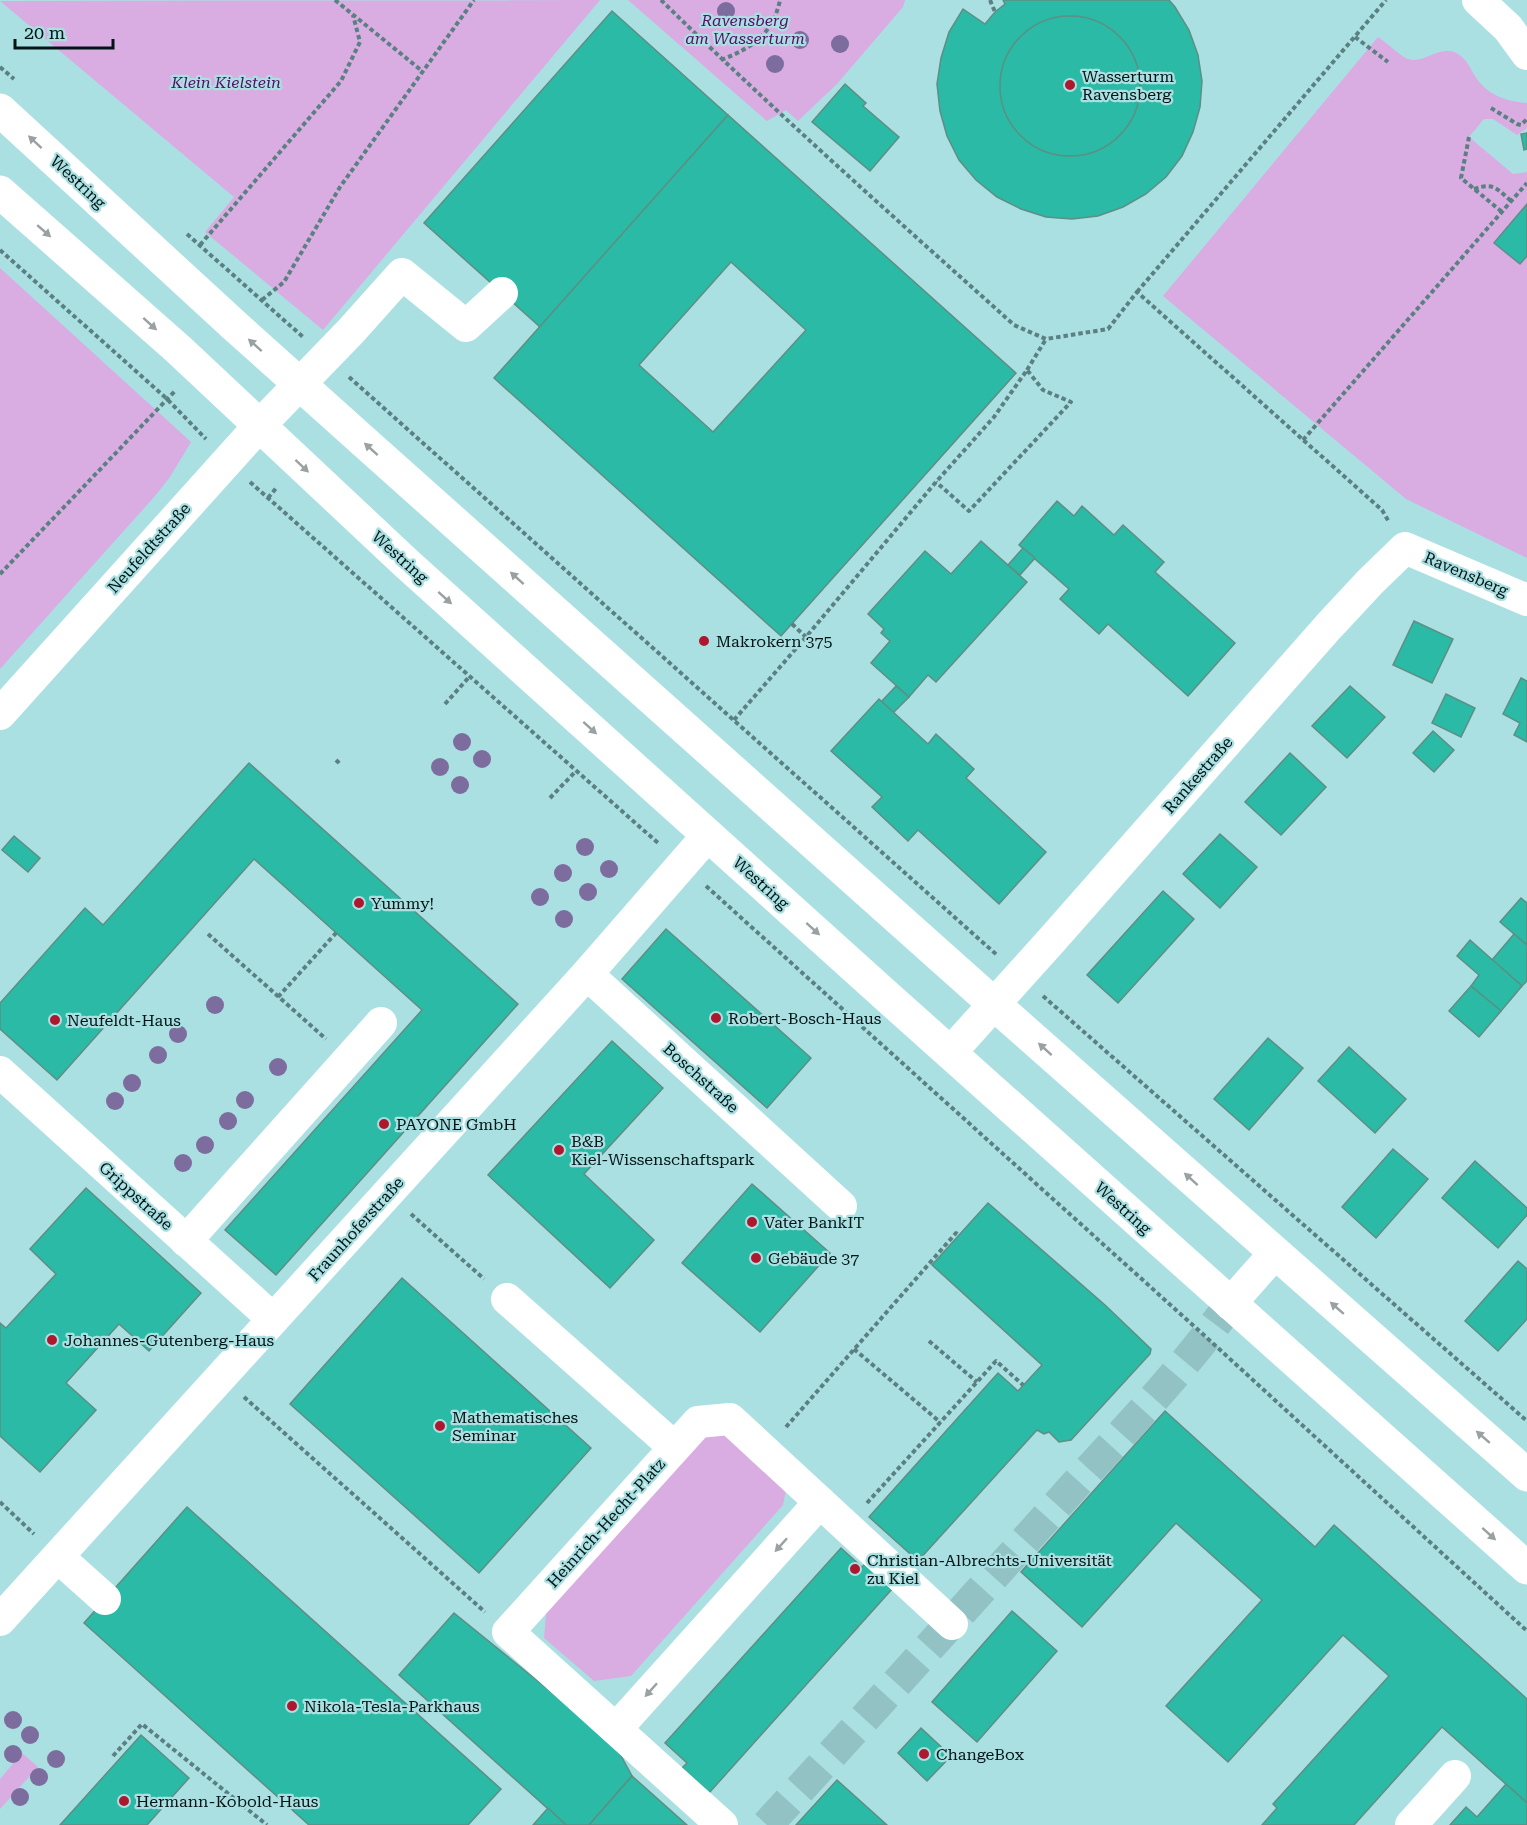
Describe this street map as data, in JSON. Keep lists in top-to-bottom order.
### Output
{
  "streets": {
    "main road": ["Westring"],
    "street": [
      "Neufeldtstraße",
      "Ravensberg",
      "Rankestraße",
      "Boschstraße",
      "Grippstraße",
      "Fraunhoferstraße",
      "Heinrich-Hecht-Platz"
    ]
  },
  "crossings": [
    ["Westring", "Neufeldtstraße"],
    ["Westring", "Rankestraße"],
    ["Westring", "Fraunhoferstraße"],
    ["Ravensberg", "Rankestraße"],
    ["Boschstraße", "Fraunhoferstraße"],
    ["Grippstraße", "Fraunhoferstraße"]
  ],
  "parks": ["Ravensberg am Wasserturm", "Klein Kielstein"],
  "places": [
    "Wasserturm Ravensberg",
    "Makrokern 375",
    "Yummy!",
    "Robert-Bosch-Haus",
    "Neufeldt-Haus",
    "PAYONE GmbH",
    "B&B Kiel-Wissenschaftspark",
    "Vater BankIT",
    "Gebäude 37",
    "Johannes-Gutenberg-Haus",
    "Mathematisches Seminar",
    "Christian-Albrechts-Universität zu Kiel",
    "Nikola-Tesla-Parkhaus",
    "ChangeBox",
    "Hermann-Kobold-Haus"
  ],
  "scale_bar": "20 m"
}
